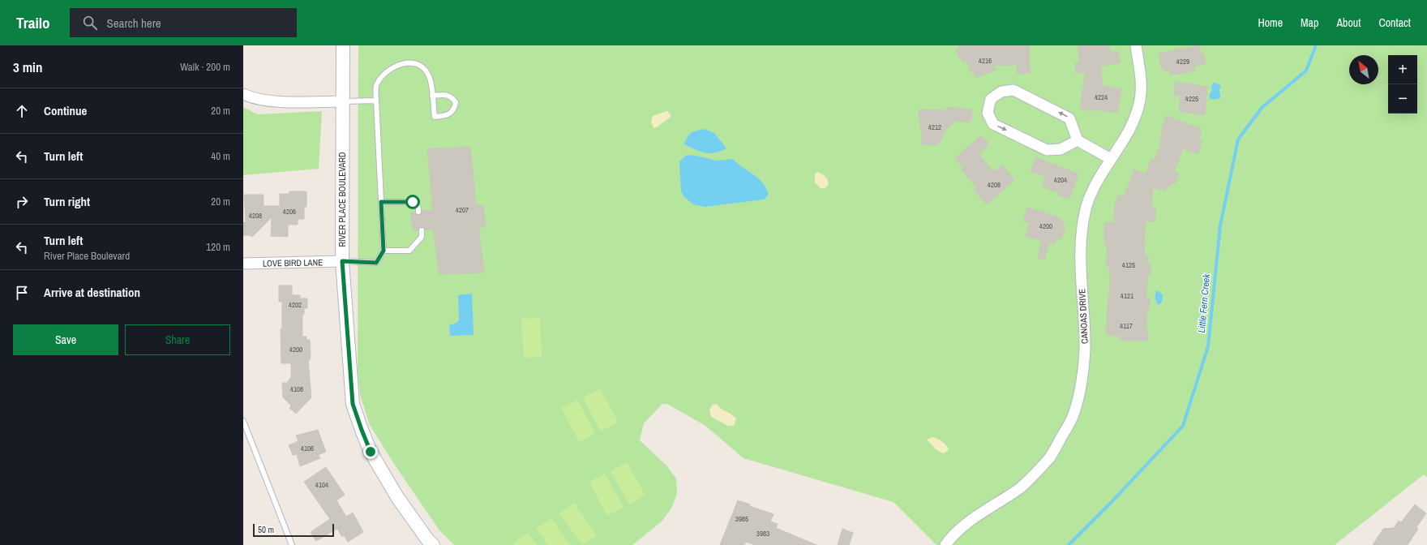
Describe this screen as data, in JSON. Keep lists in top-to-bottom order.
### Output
{
  "streets": {
    "street": ["RIVER PLACE BOULEVARD", "LOVE BIRD LANE", "CANOAS DRIVE"]
  },
  "crossings": [
    ["RIVER PLACE BOULEVARD", "LOVE BIRD LANE"]
  ],
  "water": ["Little Fern Creek"],
  "house_numbers": [
    "4216",
    "4229",
    "4224",
    "4225",
    "4212",
    "4204",
    "4208",
    "4207",
    "4206",
    "4208",
    "4200",
    "4125",
    "4121",
    "4202",
    "4117",
    "4200",
    "4108",
    "4106",
    "4104",
    "3985",
    "3983"
  ],
  "scale_bar": "50 m",
  "north": "top left",
  "page": {
    "header": "Trailo",
    "search": "Search here",
    "nav": [
      "Home",
      "Map",
      "About",
      "Contact"
    ],
    "heading": ["3 min", "Walk · 200 m"],
    "map_buttons": ["+", "−"],
    "list": [
      ["Continue", "20 m"],
      ["Turn left", "40 m"],
      ["Turn right", "20 m"],
      ["Turn left", "River Place Boulevard", "120 m"],
      "Arrive at destination"
    ],
    "buttons": ["Save", "Share"],
    "scale": "50 m"
  }
}
